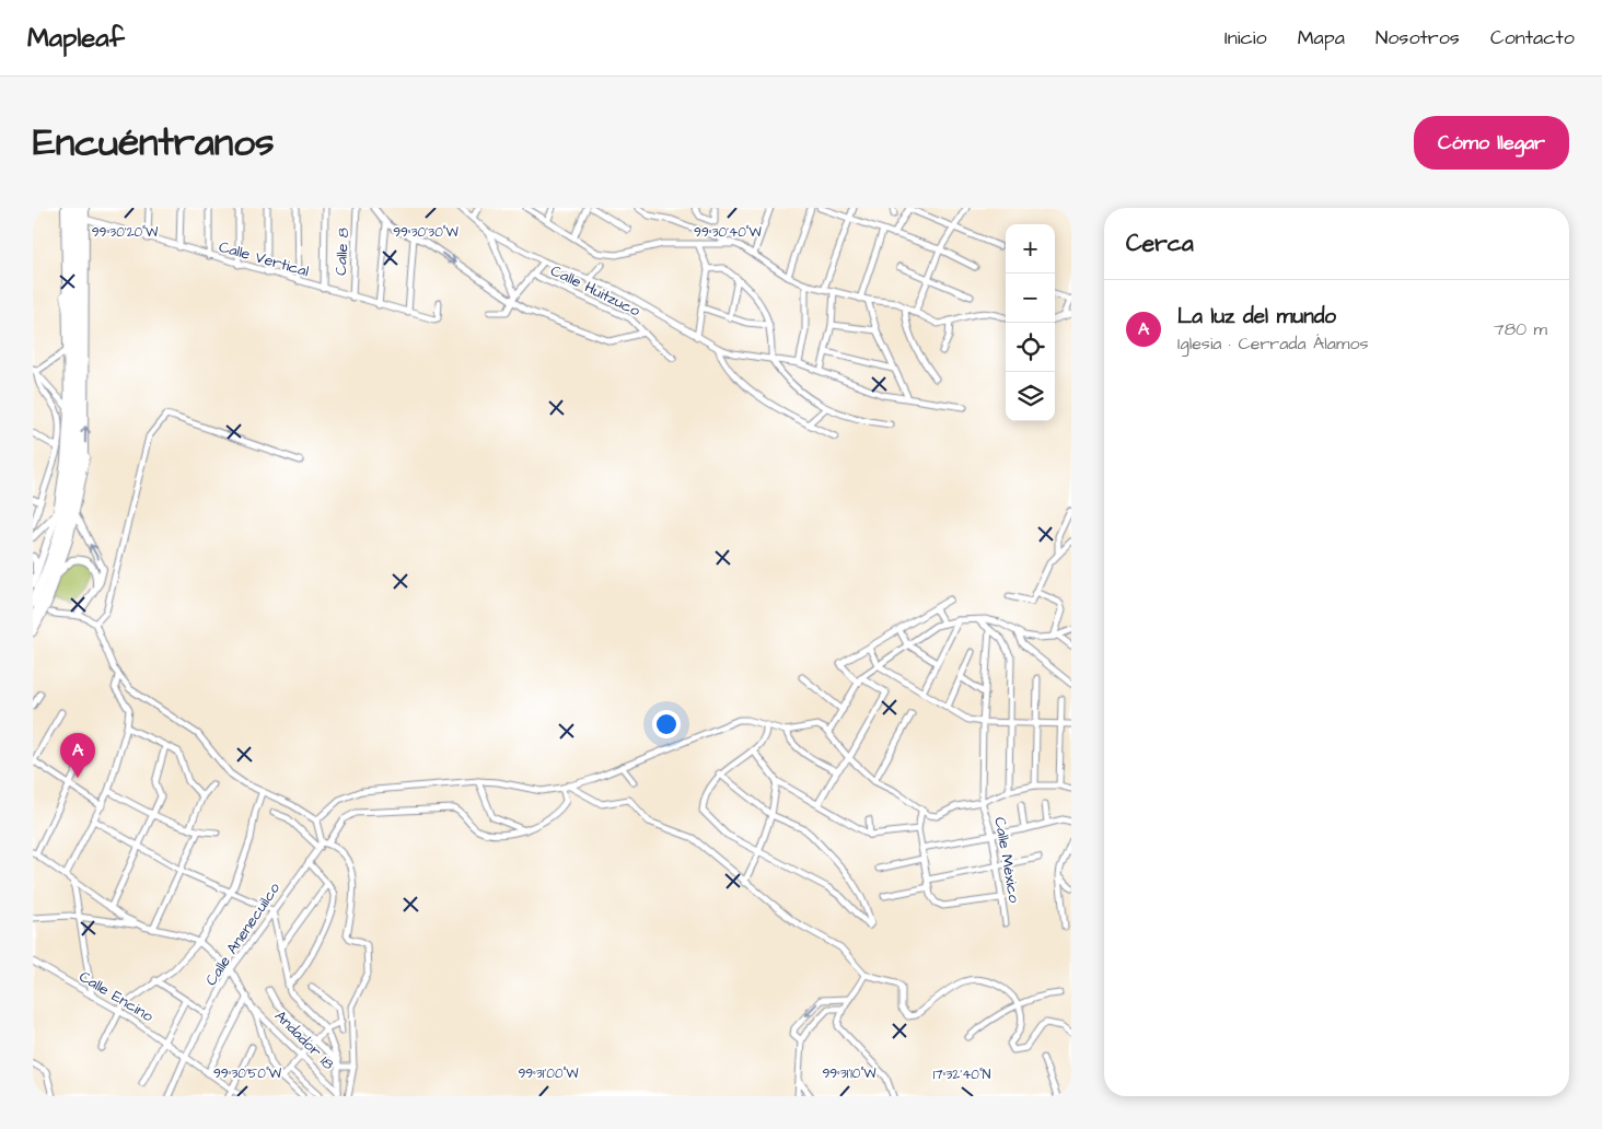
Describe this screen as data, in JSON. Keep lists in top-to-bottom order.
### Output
{
  "streets": {
    "street": [
      "Calle 8",
      "Calle Vertical",
      "Calle Huitzuco",
      "Calle México",
      "Calle Anenecuilco",
      "Calle Encino",
      "Andador 18"
    ]
  },
  "crossings": [
    ["Calle 8", "Calle Vertical"],
    ["Calle Anenecuilco", "Calle Encino"]
  ],
  "page": {
    "header": "Mapleaf",
    "nav": [
      "Inicio",
      "Mapa",
      "Nosotros",
      "Contacto"
    ],
    "title": "Encuéntranos",
    "buttons": "Cómo llegar",
    "heading": "Cerca",
    "map_buttons": ["+", "−"],
    "list": [
      {
        "mark": "A",
        "name": "La luz del mundo",
        "note": "Iglesia · Cerrada Álamos",
        "value": "780 m"
      }
    ],
    "pins": "A"
  },
  "coordinates": [
    "99°30'20\"W",
    "99°30'30\"W",
    "99°30'40\"W",
    "99°30'50\"W",
    "99°31'00\"W",
    "99°31'10\"W",
    "17°32'40\"N"
  ]
}
